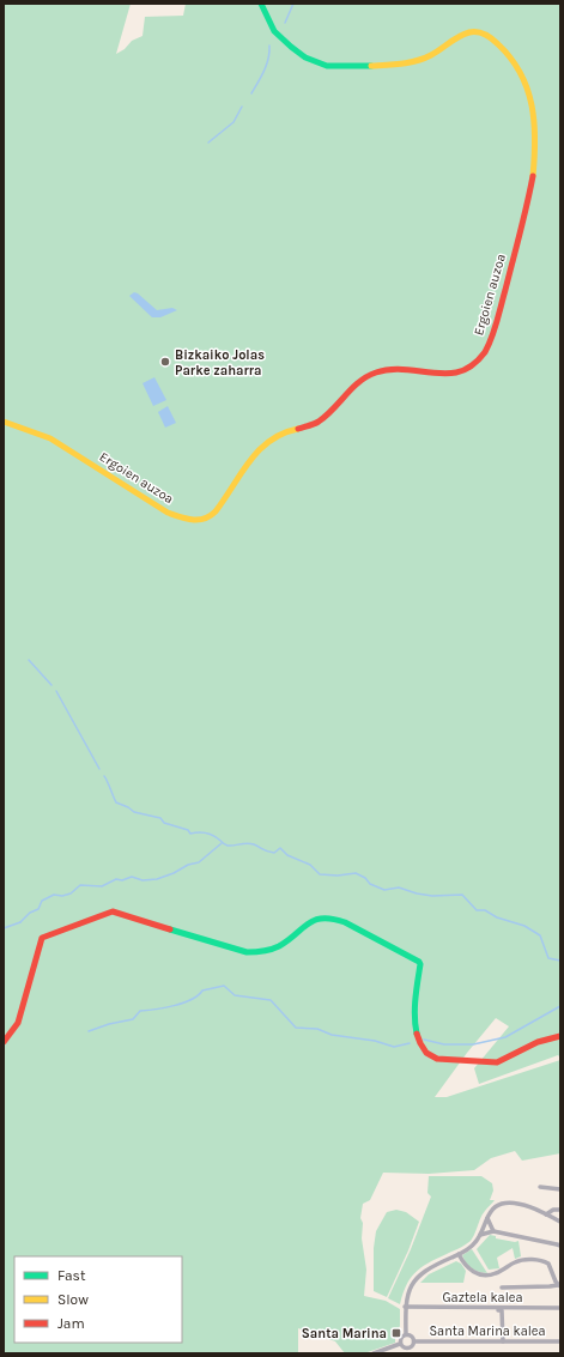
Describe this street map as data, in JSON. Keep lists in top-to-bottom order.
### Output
{
  "streets": {
    "street": ["Ergoien auzoa", "Gaztela kalea", "Santa Marina kalea"]
  },
  "places": {
    "other": ["Bizkaiko Jolas Parke zaharra"],
    "transit": ["Santa Marina"]
  },
  "legend": ["Fast", "Slow", "Jam"]
}
